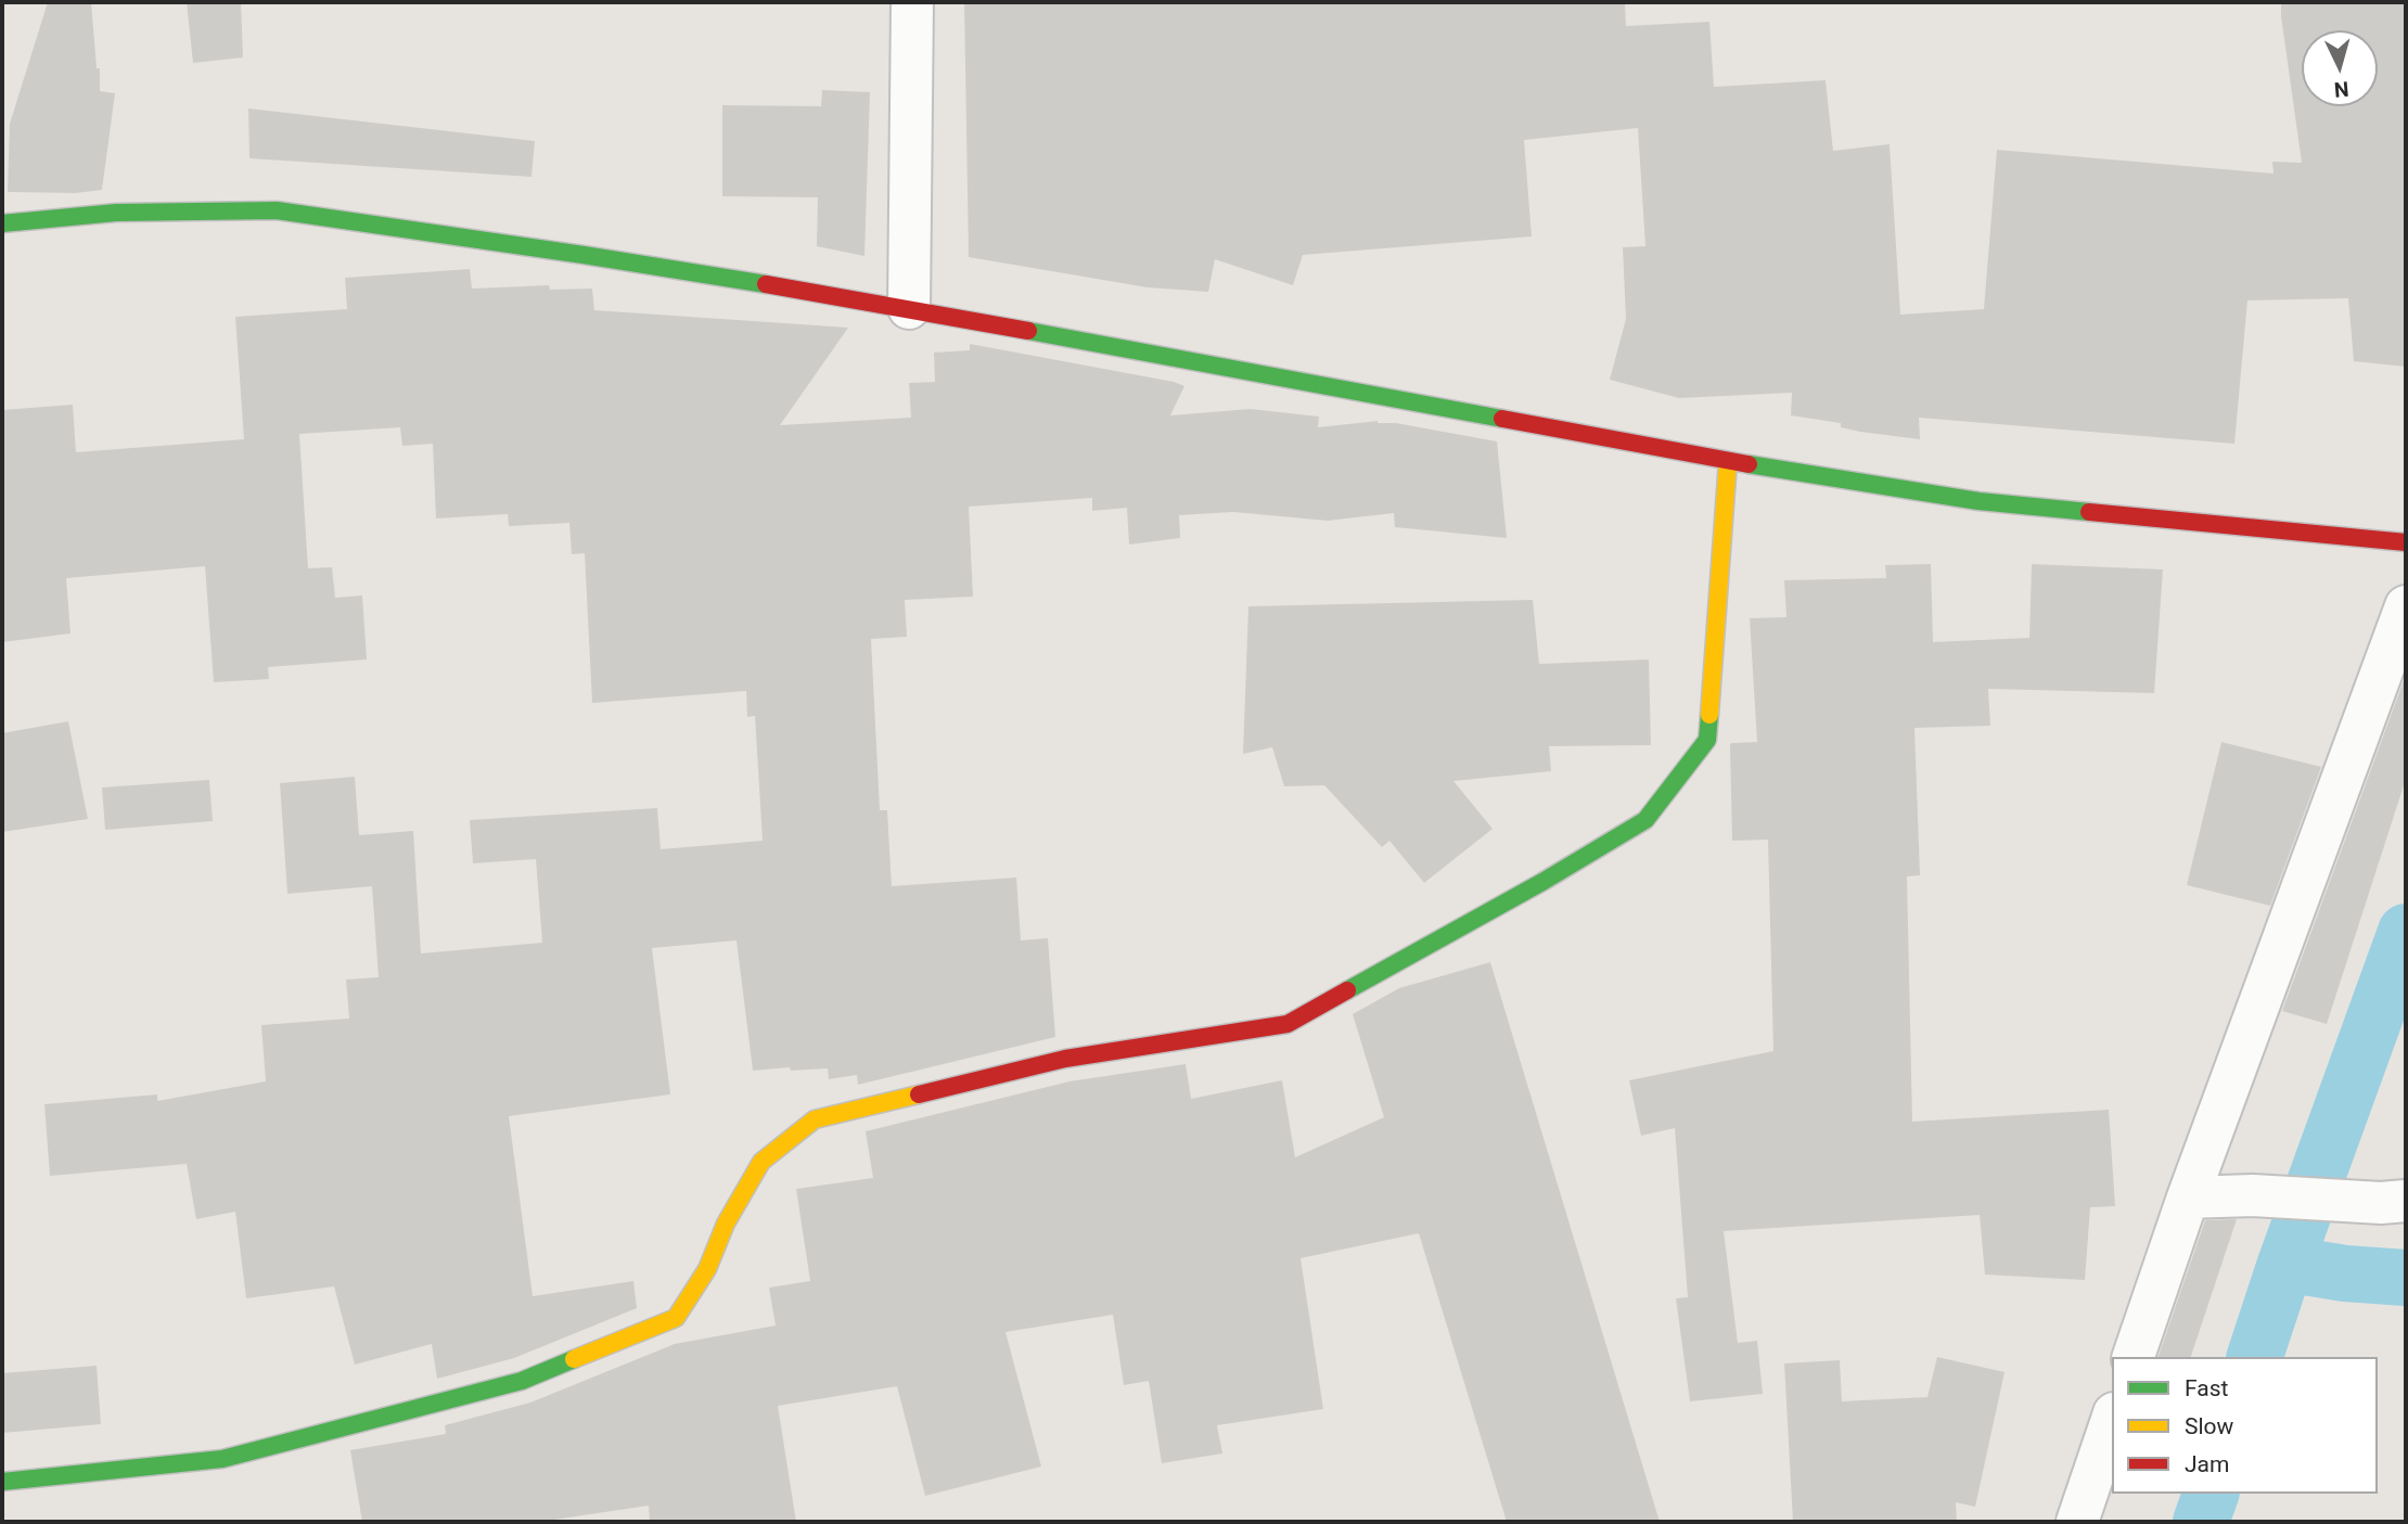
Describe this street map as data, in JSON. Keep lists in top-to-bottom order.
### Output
{
  "legend": ["Fast", "Slow", "Jam"],
  "north": "bottom"
}
